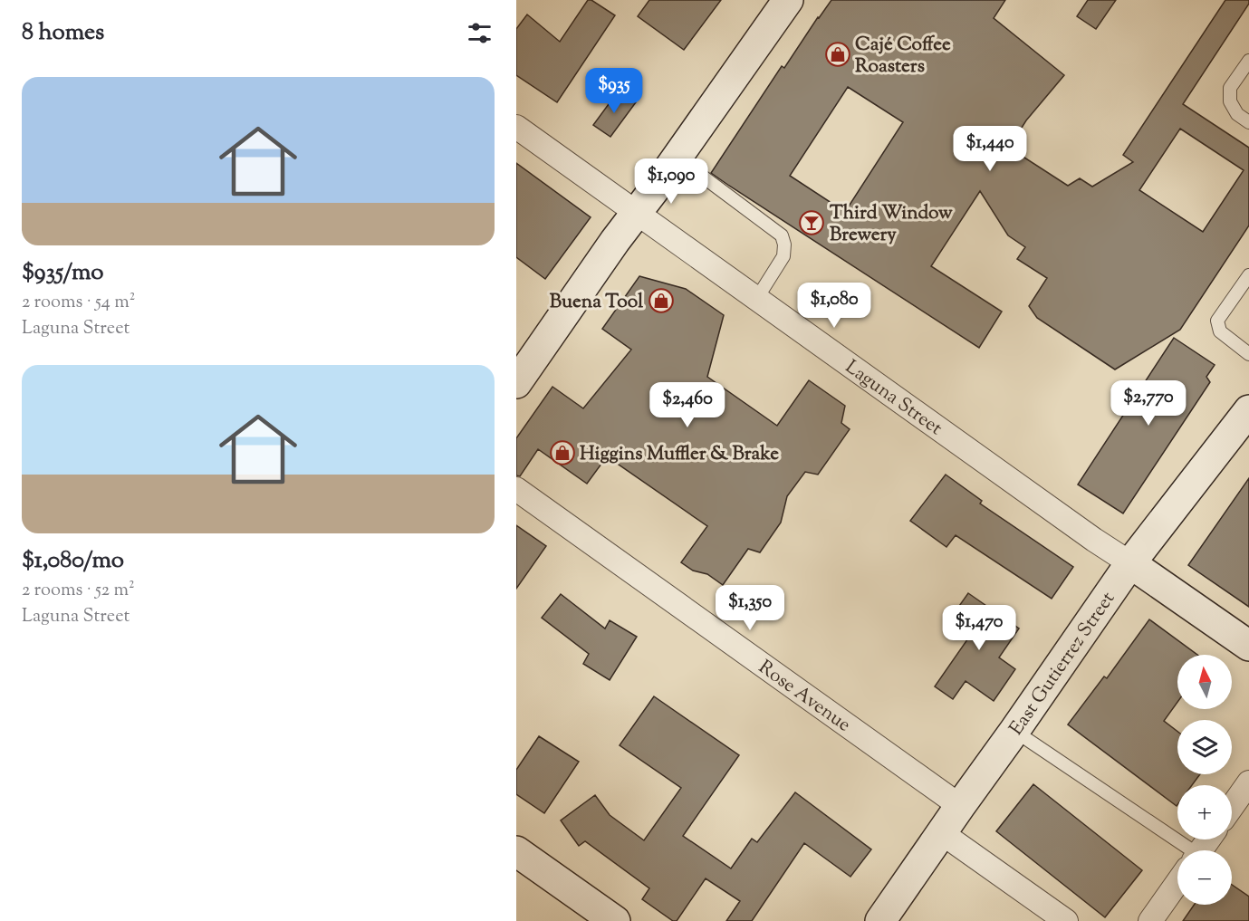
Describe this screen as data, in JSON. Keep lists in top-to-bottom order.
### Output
{
  "streets": {
    "street": ["Laguna Street", "East Gutierrez Street", "Rose Avenue"]
  },
  "crossings": [
    ["Laguna Street", "East Gutierrez Street"],
    ["East Gutierrez Street", "Rose Avenue"]
  ],
  "places": {
    "shop": ["Cajé Coffee Roasters", "Buena Tool", "Higgins Muffler & Brake"],
    "bar": ["Third Window Brewery"]
  },
  "north": "top",
  "page": {
    "heading": "8 homes",
    "list": [
      {
        "name": "$935/mo",
        "note": "2 rooms · 54 m² · Laguna Street"
      },
      {
        "name": "$1,080/mo",
        "note": "2 rooms · 52 m² · Laguna Street"
      }
    ],
    "price": [
      "$935",
      "$1,440",
      "$1,090",
      "$1,080",
      "$2,770",
      "$2,460",
      "$1,350",
      "$1,470"
    ],
    "map_buttons": ["+", "−"]
  }
}
